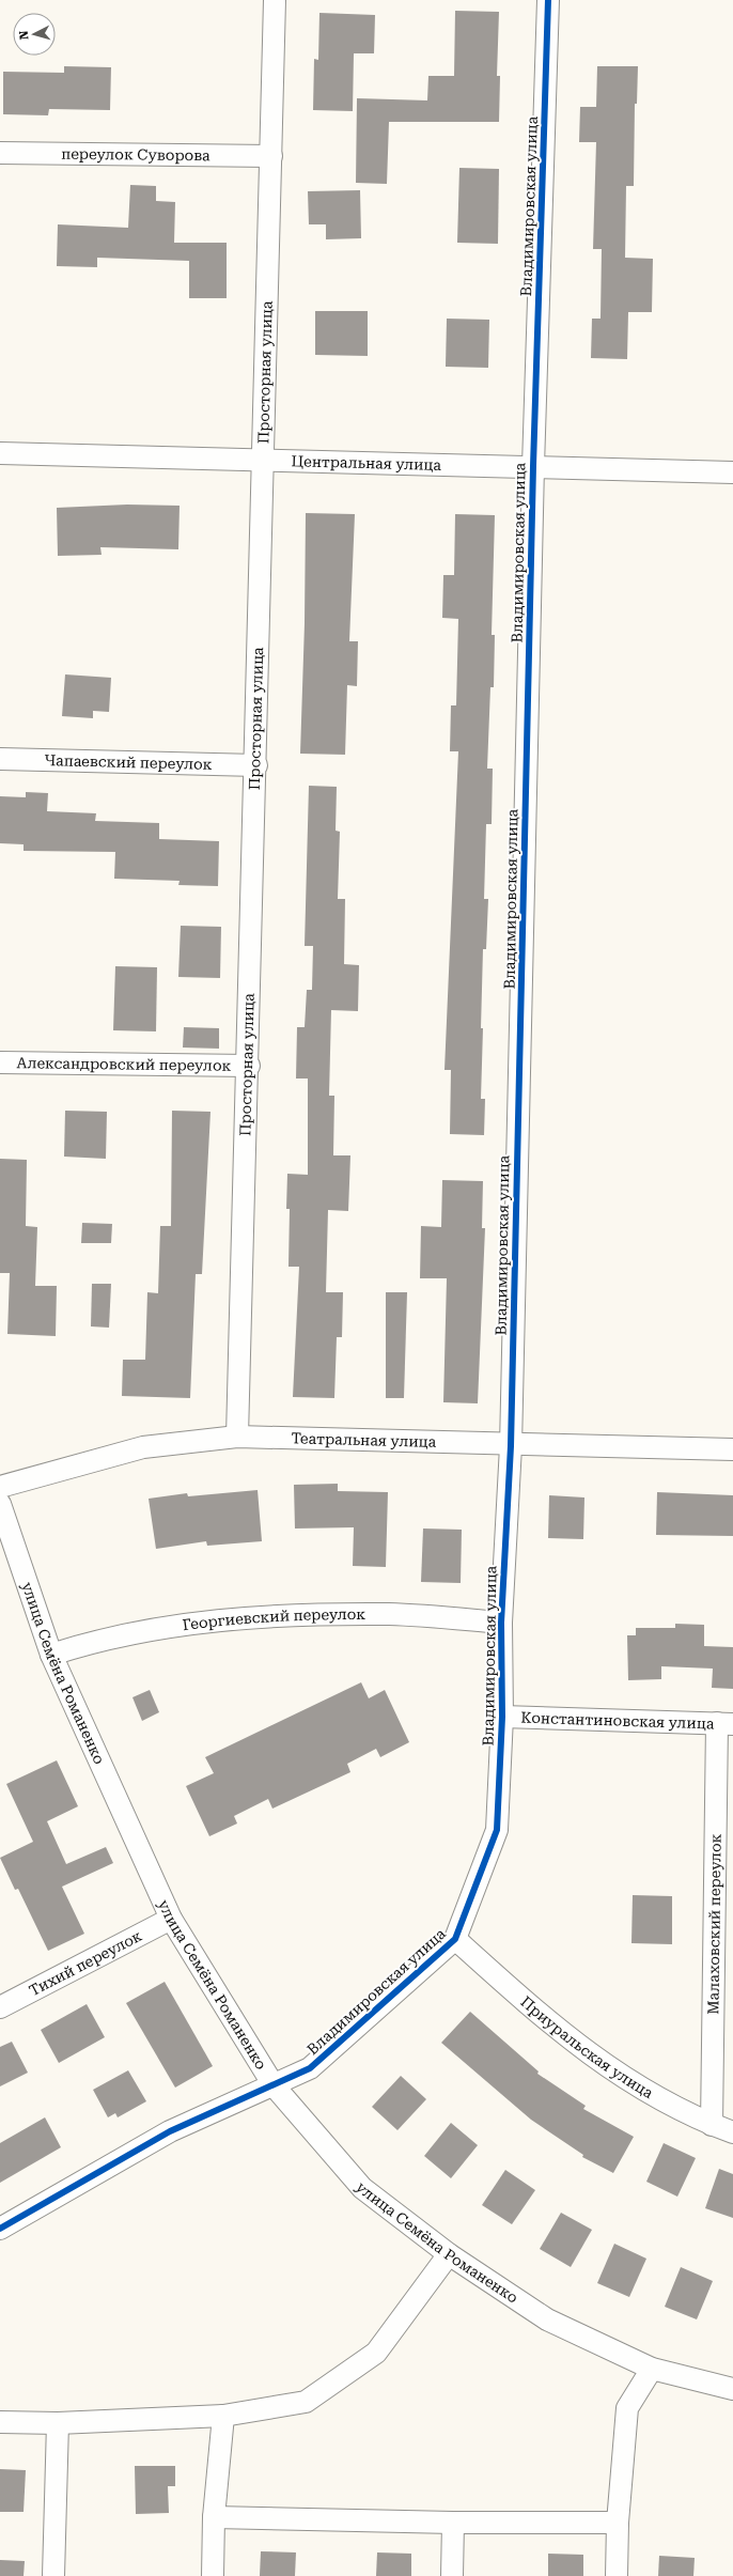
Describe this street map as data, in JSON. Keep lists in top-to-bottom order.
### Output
{
  "streets": {
    "street": [
      "переулок Суворова",
      "Владимировская улица",
      "Просторная улица",
      "Центральная улица",
      "Чапаевский переулок",
      "Александровский переулок",
      "Театральная улица",
      "Георгиевский переулок",
      "улица Семёна Романенко",
      "Константиновская улица",
      "Малаховский переулок",
      "Тихий переулок",
      "Приуральская улица"
    ]
  },
  "crossings": [
    ["переулок Суворова", "Просторная улица"],
    ["Владимировская улица", "Центральная улица"],
    ["Владимировская улица", "Театральная улица"],
    ["Владимировская улица", "Георгиевский переулок"],
    ["Владимировская улица", "улица Семёна Романенко"],
    ["Владимировская улица", "Константиновская улица"],
    ["Владимировская улица", "Приуральская улица"],
    ["Просторная улица", "Центральная улица"],
    ["Просторная улица", "Чапаевский переулок"],
    ["Просторная улица", "Александровский переулок"],
    ["Просторная улица", "Театральная улица"],
    ["Георгиевский переулок", "улица Семёна Романенко"],
    ["улица Семёна Романенко", "Тихий переулок"],
    ["Константиновская улица", "Малаховский переулок"],
    ["Малаховский переулок", "Приуральская улица"]
  ],
  "north": "left"
}
